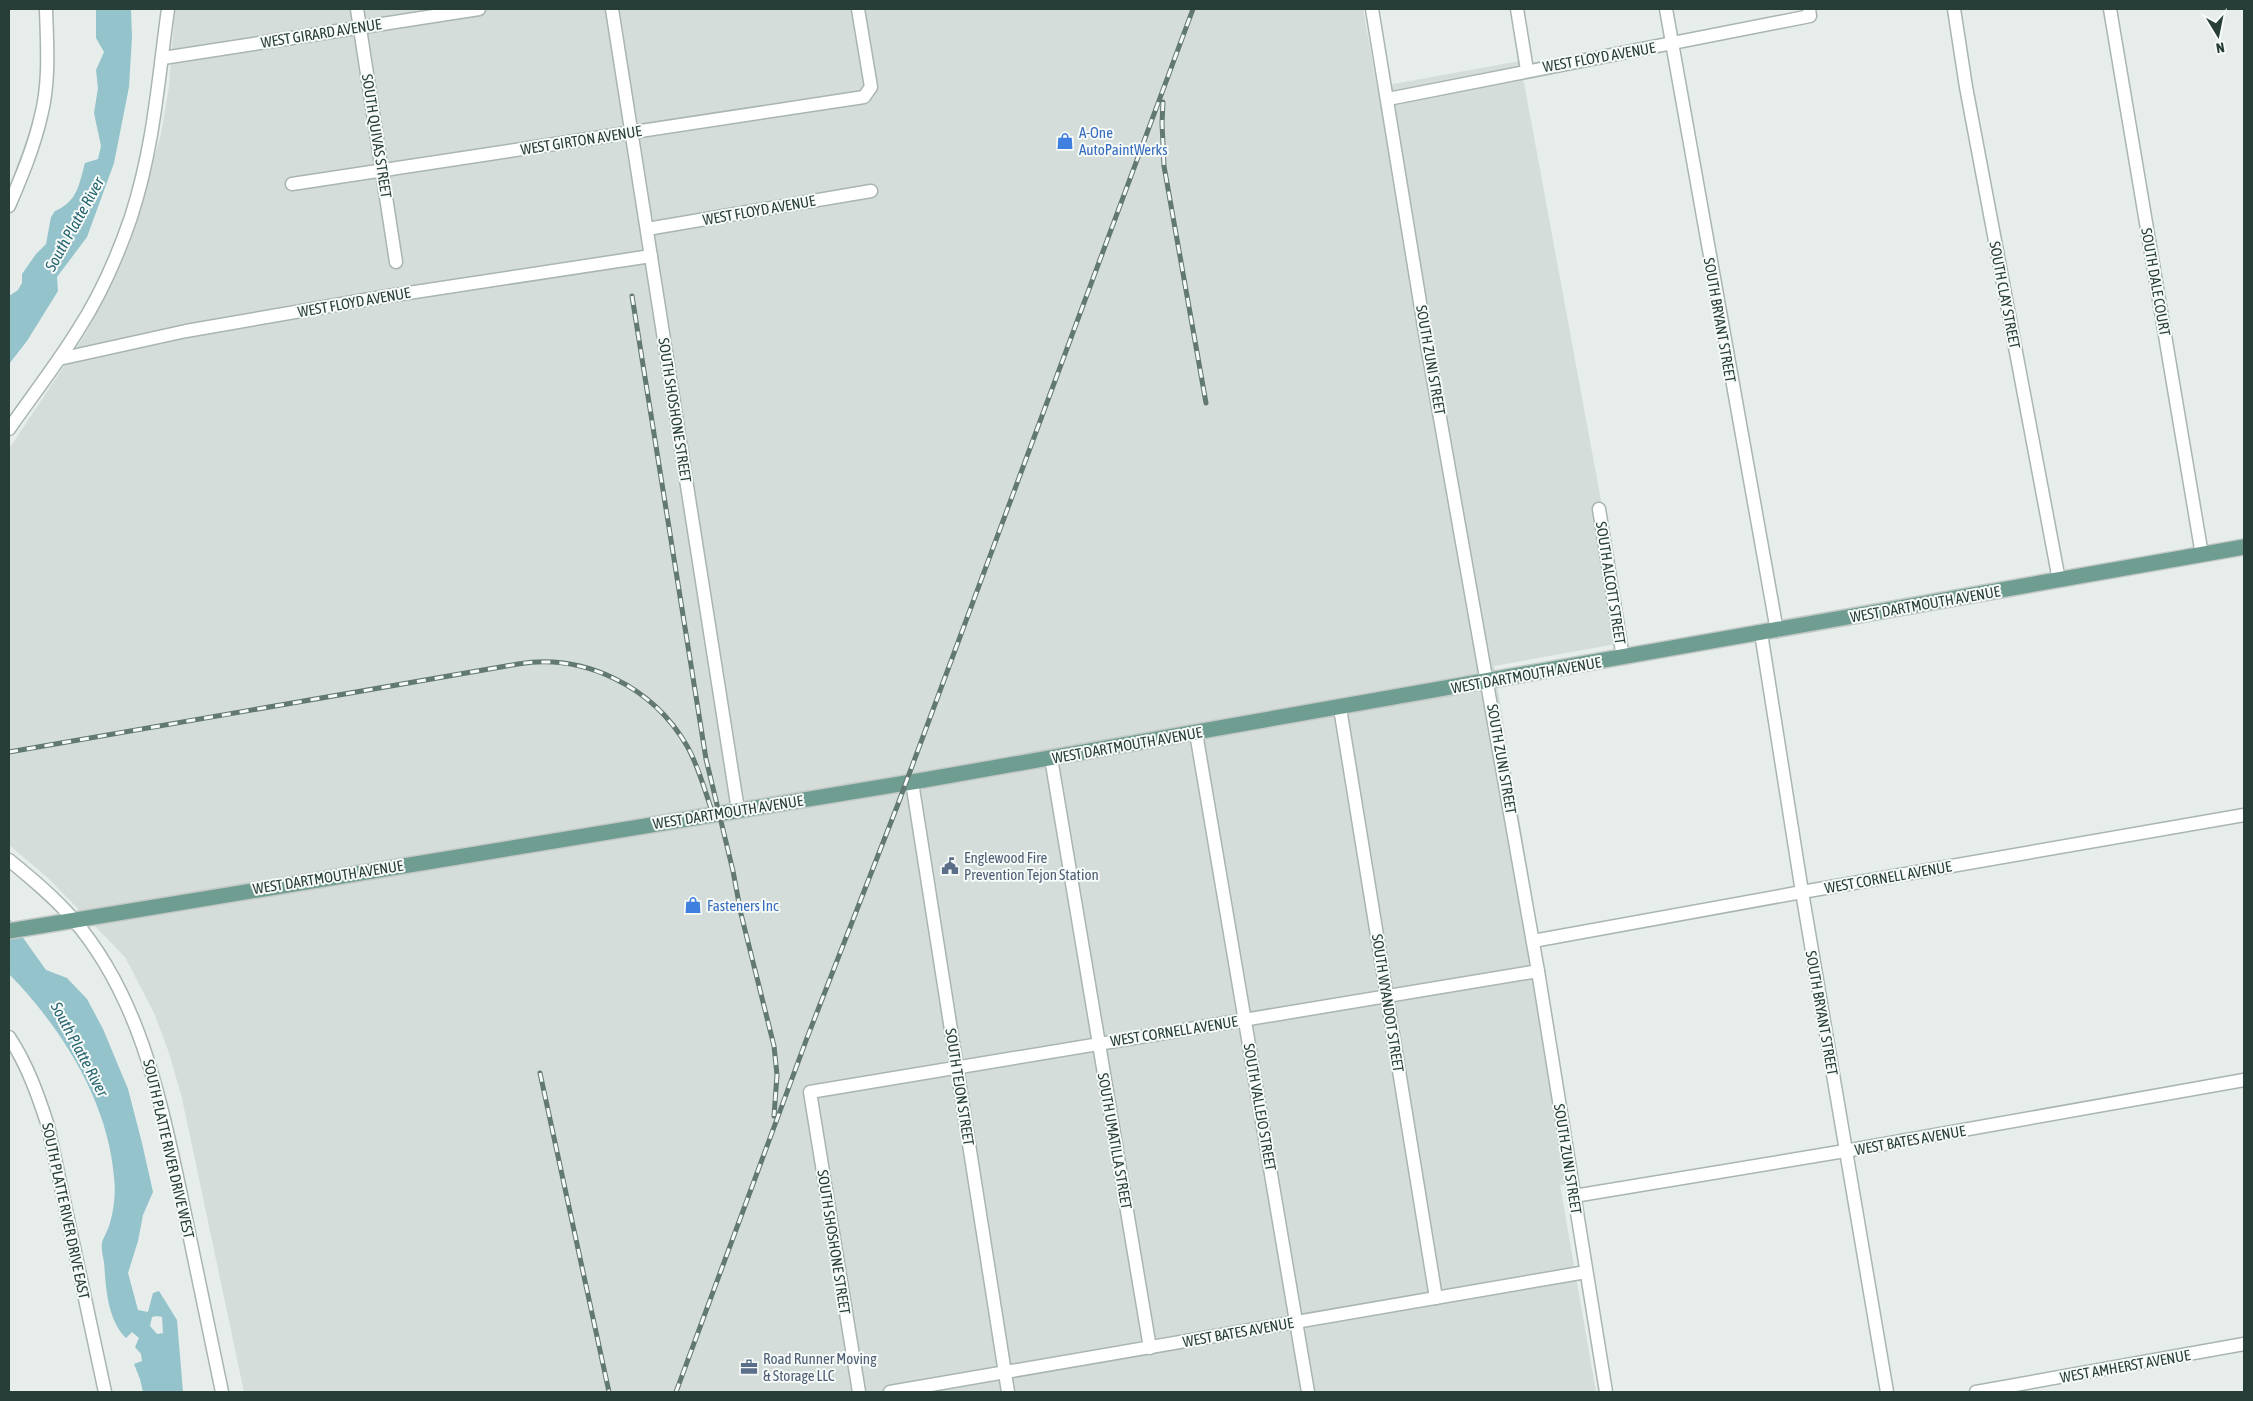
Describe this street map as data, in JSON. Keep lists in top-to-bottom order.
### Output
{
  "streets": {
    "main road": ["WEST DARTMOUTH AVENUE"],
    "street": [
      "WEST GIRARD AVENUE",
      "WEST FLOYD AVENUE",
      "SOUTH QUIVAS STREET",
      "WEST GIRTON AVENUE",
      "SOUTH DALE COURT",
      "SOUTH CLAY STREET",
      "SOUTH BRYANT STREET",
      "SOUTH ZUNI STREET",
      "SOUTH SHOSHONE STREET",
      "SOUTH ALCOTT STREET",
      "WEST CORNELL AVENUE",
      "SOUTH WYANDOT STREET",
      "SOUTH TEJON STREET",
      "SOUTH VALLEJO STREET",
      "WEST BATES AVENUE",
      "SOUTH UMATILLA STREET",
      "SOUTH PLATTE RIVER DRIVE WEST",
      "SOUTH PLATTE RIVER DRIVE EAST",
      "WEST AMHERST AVENUE"
    ]
  },
  "crossings": [
    ["WEST GIRARD AVENUE", "SOUTH QUIVAS STREET"],
    ["WEST FLOYD AVENUE", "SOUTH BRYANT STREET"],
    ["WEST FLOYD AVENUE", "SOUTH ZUNI STREET"],
    ["WEST FLOYD AVENUE", "SOUTH SHOSHONE STREET"],
    ["SOUTH QUIVAS STREET", "WEST GIRTON AVENUE"],
    ["WEST GIRTON AVENUE", "SOUTH SHOSHONE STREET"],
    ["SOUTH DALE COURT", "WEST DARTMOUTH AVENUE"],
    ["SOUTH CLAY STREET", "WEST DARTMOUTH AVENUE"],
    ["SOUTH BRYANT STREET", "WEST DARTMOUTH AVENUE"],
    ["SOUTH BRYANT STREET", "WEST CORNELL AVENUE"],
    ["SOUTH BRYANT STREET", "WEST BATES AVENUE"],
    ["SOUTH ZUNI STREET", "WEST DARTMOUTH AVENUE"],
    ["SOUTH ZUNI STREET", "WEST CORNELL AVENUE"],
    ["SOUTH ZUNI STREET", "WEST BATES AVENUE"],
    ["SOUTH SHOSHONE STREET", "WEST DARTMOUTH AVENUE"],
    ["SOUTH SHOSHONE STREET", "WEST CORNELL AVENUE"],
    ["SOUTH ALCOTT STREET", "WEST DARTMOUTH AVENUE"],
    ["WEST DARTMOUTH AVENUE", "SOUTH WYANDOT STREET"],
    ["WEST DARTMOUTH AVENUE", "SOUTH TEJON STREET"],
    ["WEST DARTMOUTH AVENUE", "SOUTH VALLEJO STREET"],
    ["WEST DARTMOUTH AVENUE", "SOUTH UMATILLA STREET"],
    ["WEST DARTMOUTH AVENUE", "SOUTH PLATTE RIVER DRIVE WEST"],
    ["WEST CORNELL AVENUE", "SOUTH WYANDOT STREET"],
    ["WEST CORNELL AVENUE", "SOUTH TEJON STREET"],
    ["WEST CORNELL AVENUE", "SOUTH VALLEJO STREET"],
    ["WEST CORNELL AVENUE", "SOUTH UMATILLA STREET"],
    ["SOUTH WYANDOT STREET", "WEST BATES AVENUE"],
    ["SOUTH TEJON STREET", "WEST BATES AVENUE"],
    ["SOUTH VALLEJO STREET", "WEST BATES AVENUE"],
    ["WEST BATES AVENUE", "SOUTH UMATILLA STREET"]
  ],
  "water": ["South Platte River"],
  "places": {
    "shop": ["A-One AutoPaintWerks", "Fasteners Inc"],
    "public building": ["Englewood Fire Prevention Tejon Station"],
    "office": ["Road Runner Moving & Storage LLC"]
  },
  "north": "bottom"
}
